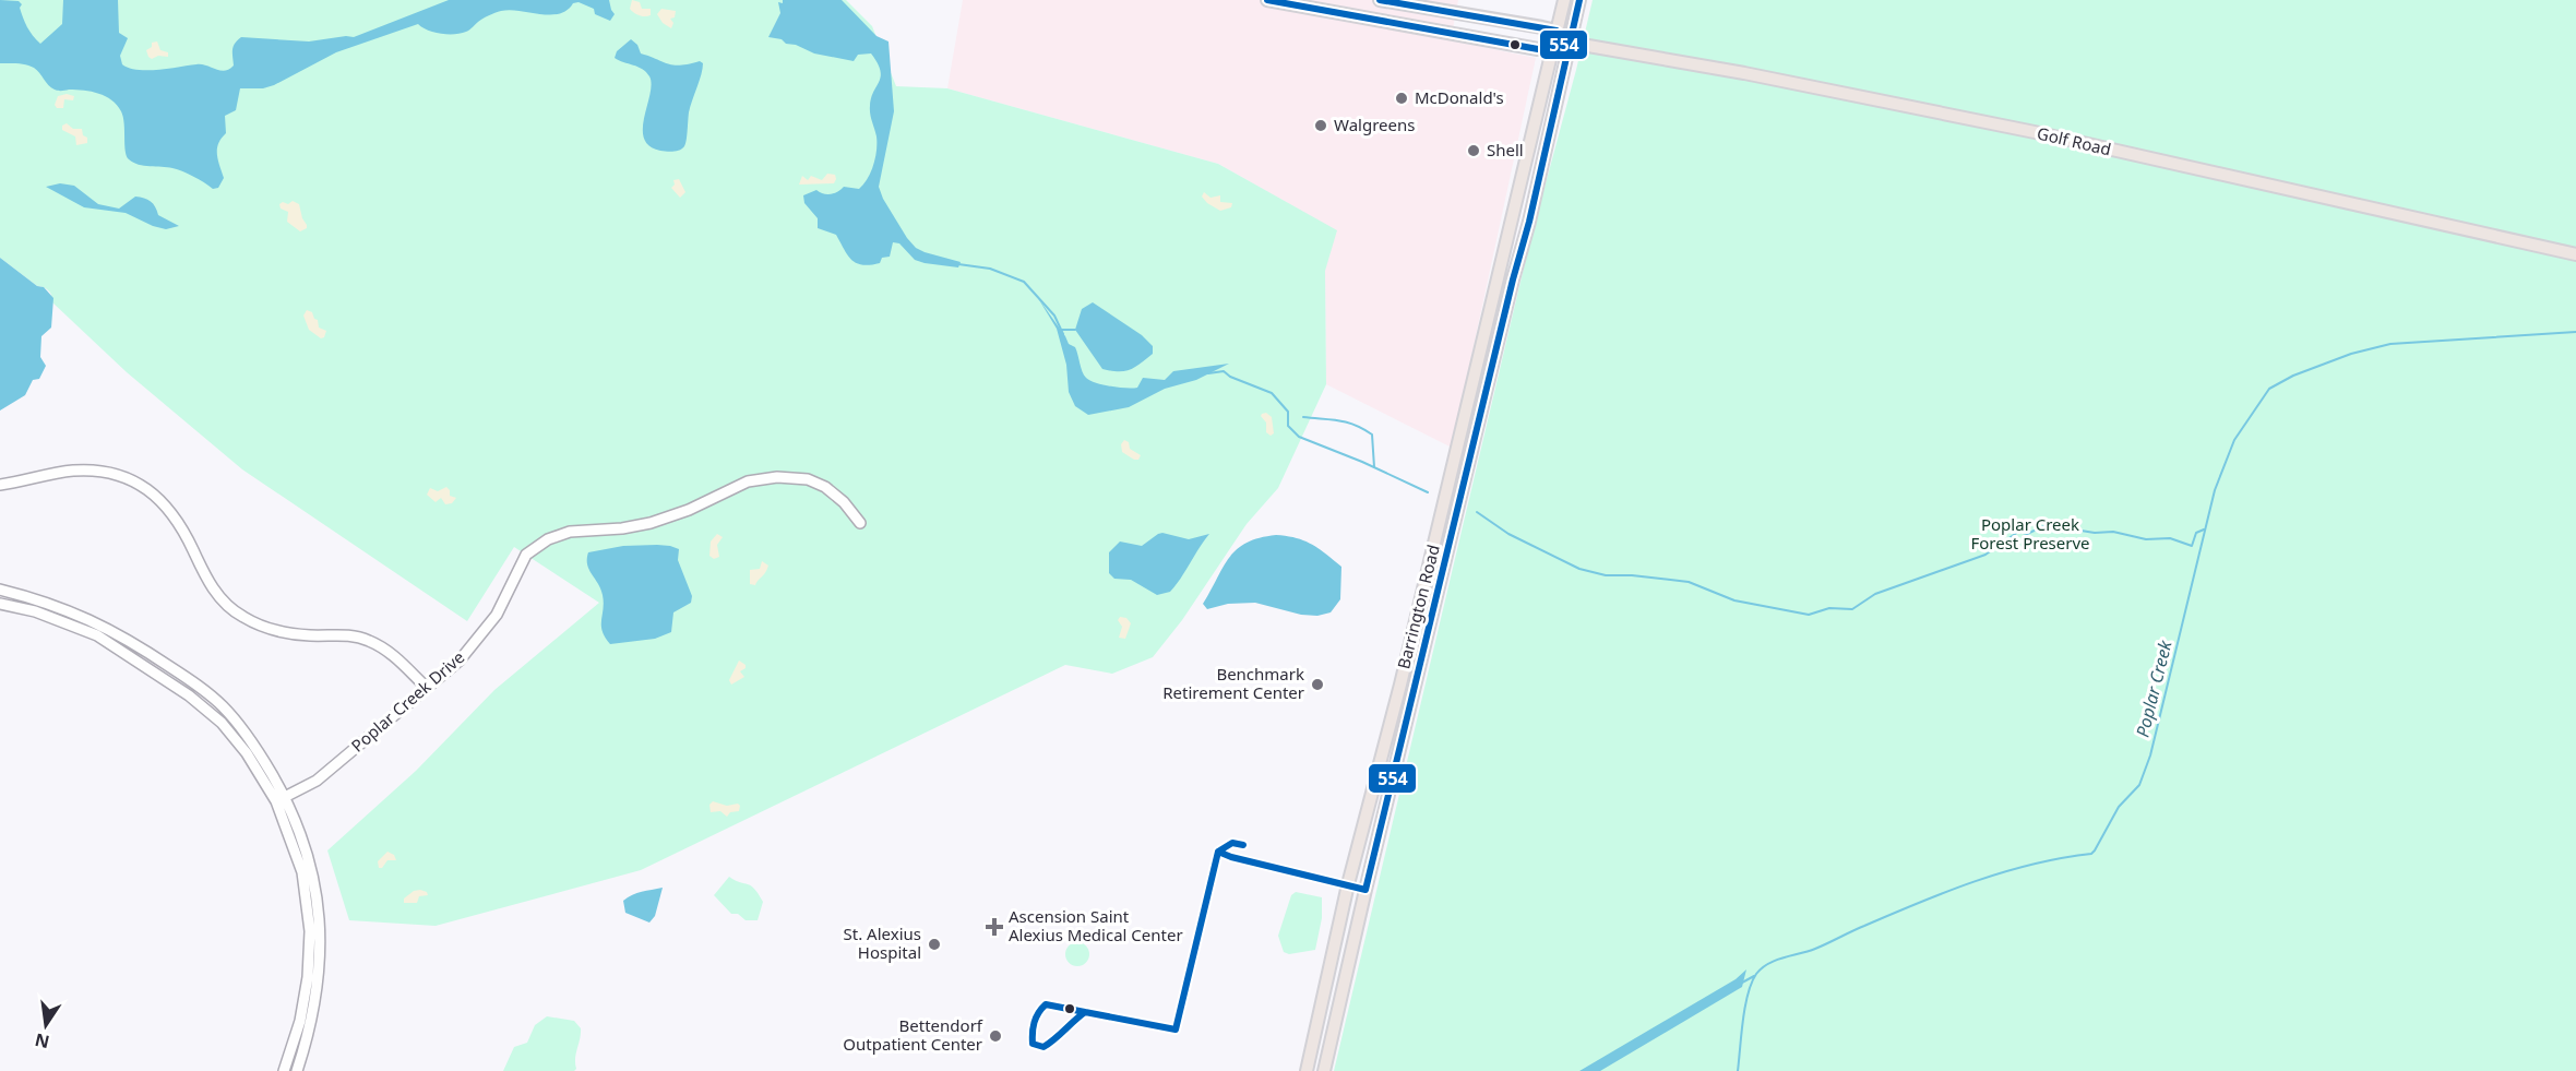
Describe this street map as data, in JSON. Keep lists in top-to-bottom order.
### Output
{
  "streets": {
    "main road": ["Golf Road", "Barrington Road"],
    "street": ["Poplar Creek Drive"]
  },
  "crossings": [
    ["Golf Road", "Barrington Road"]
  ],
  "water": ["Poplar Creek"],
  "parks": ["Poplar Creek Forest Preserve"],
  "places": {
    "other": [
      "McDonald's",
      "Walgreens",
      "Shell",
      "Benchmark Retirement Center",
      "St. Alexius Hospital",
      "Bettendorf Outpatient Center"
    ],
    "health": ["Ascension Saint Alexius Medical Center"]
  },
  "lines": ["transit line 554"],
  "north": "bottom"
}
